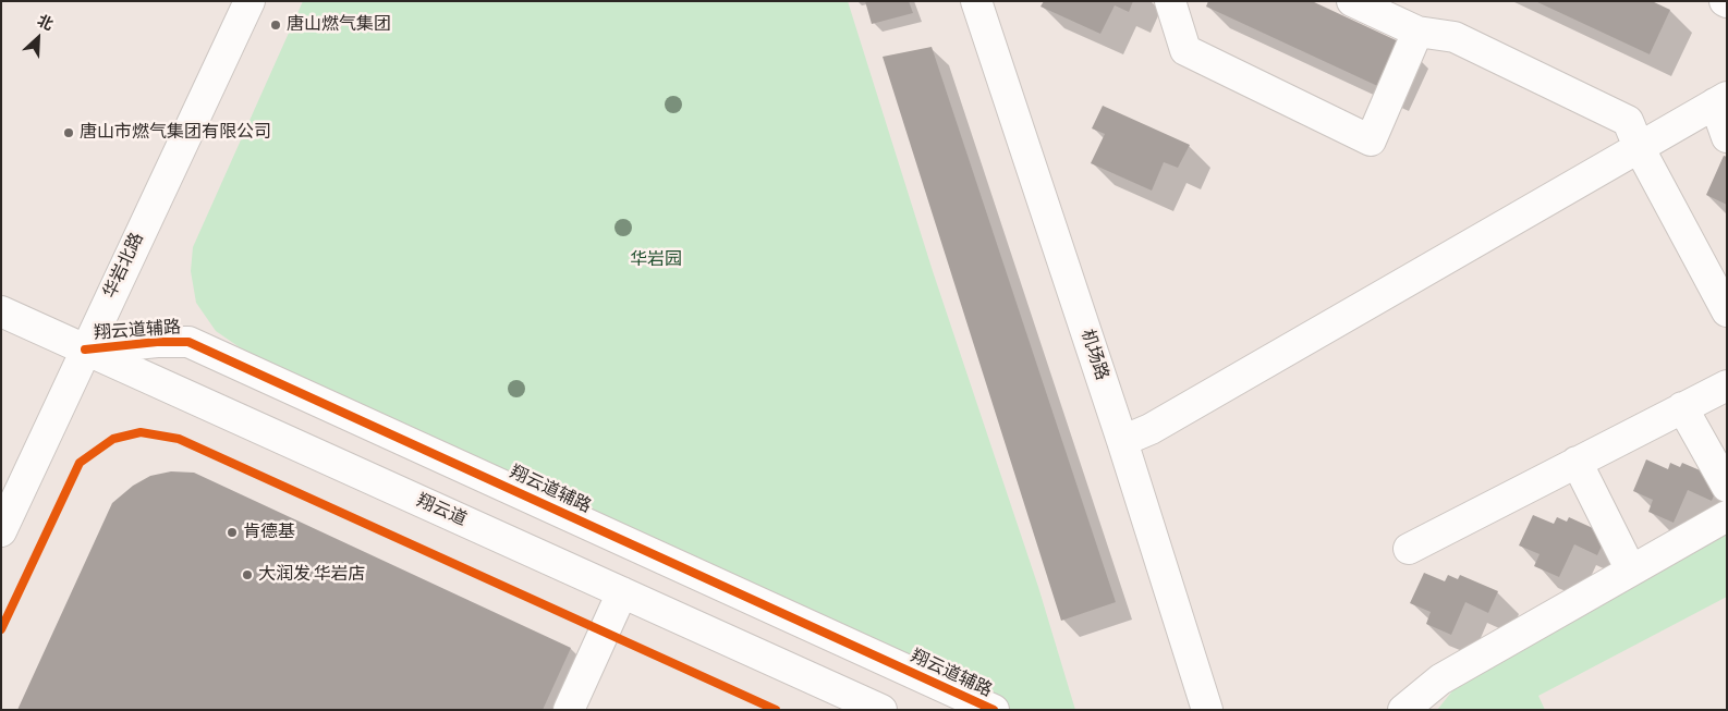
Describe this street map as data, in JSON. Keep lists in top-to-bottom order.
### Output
{
  "streets": {
    "street": [
      "华岩北路",
      "翔云道辅路",
      "机场路",
      "翔云道"
    ]
  },
  "crossings": [
    ["华岩北路", "翔云道辅路"],
    ["华岩北路", "翔云道"],
    ["翔云道辅路", "翔云道"]
  ],
  "parks": ["华岩园"],
  "places": [
    "唐山燃气集团",
    "唐山市燃气集团有限公司",
    "肯德基",
    "大润发 华岩店"
  ],
  "north": "top right"
}
